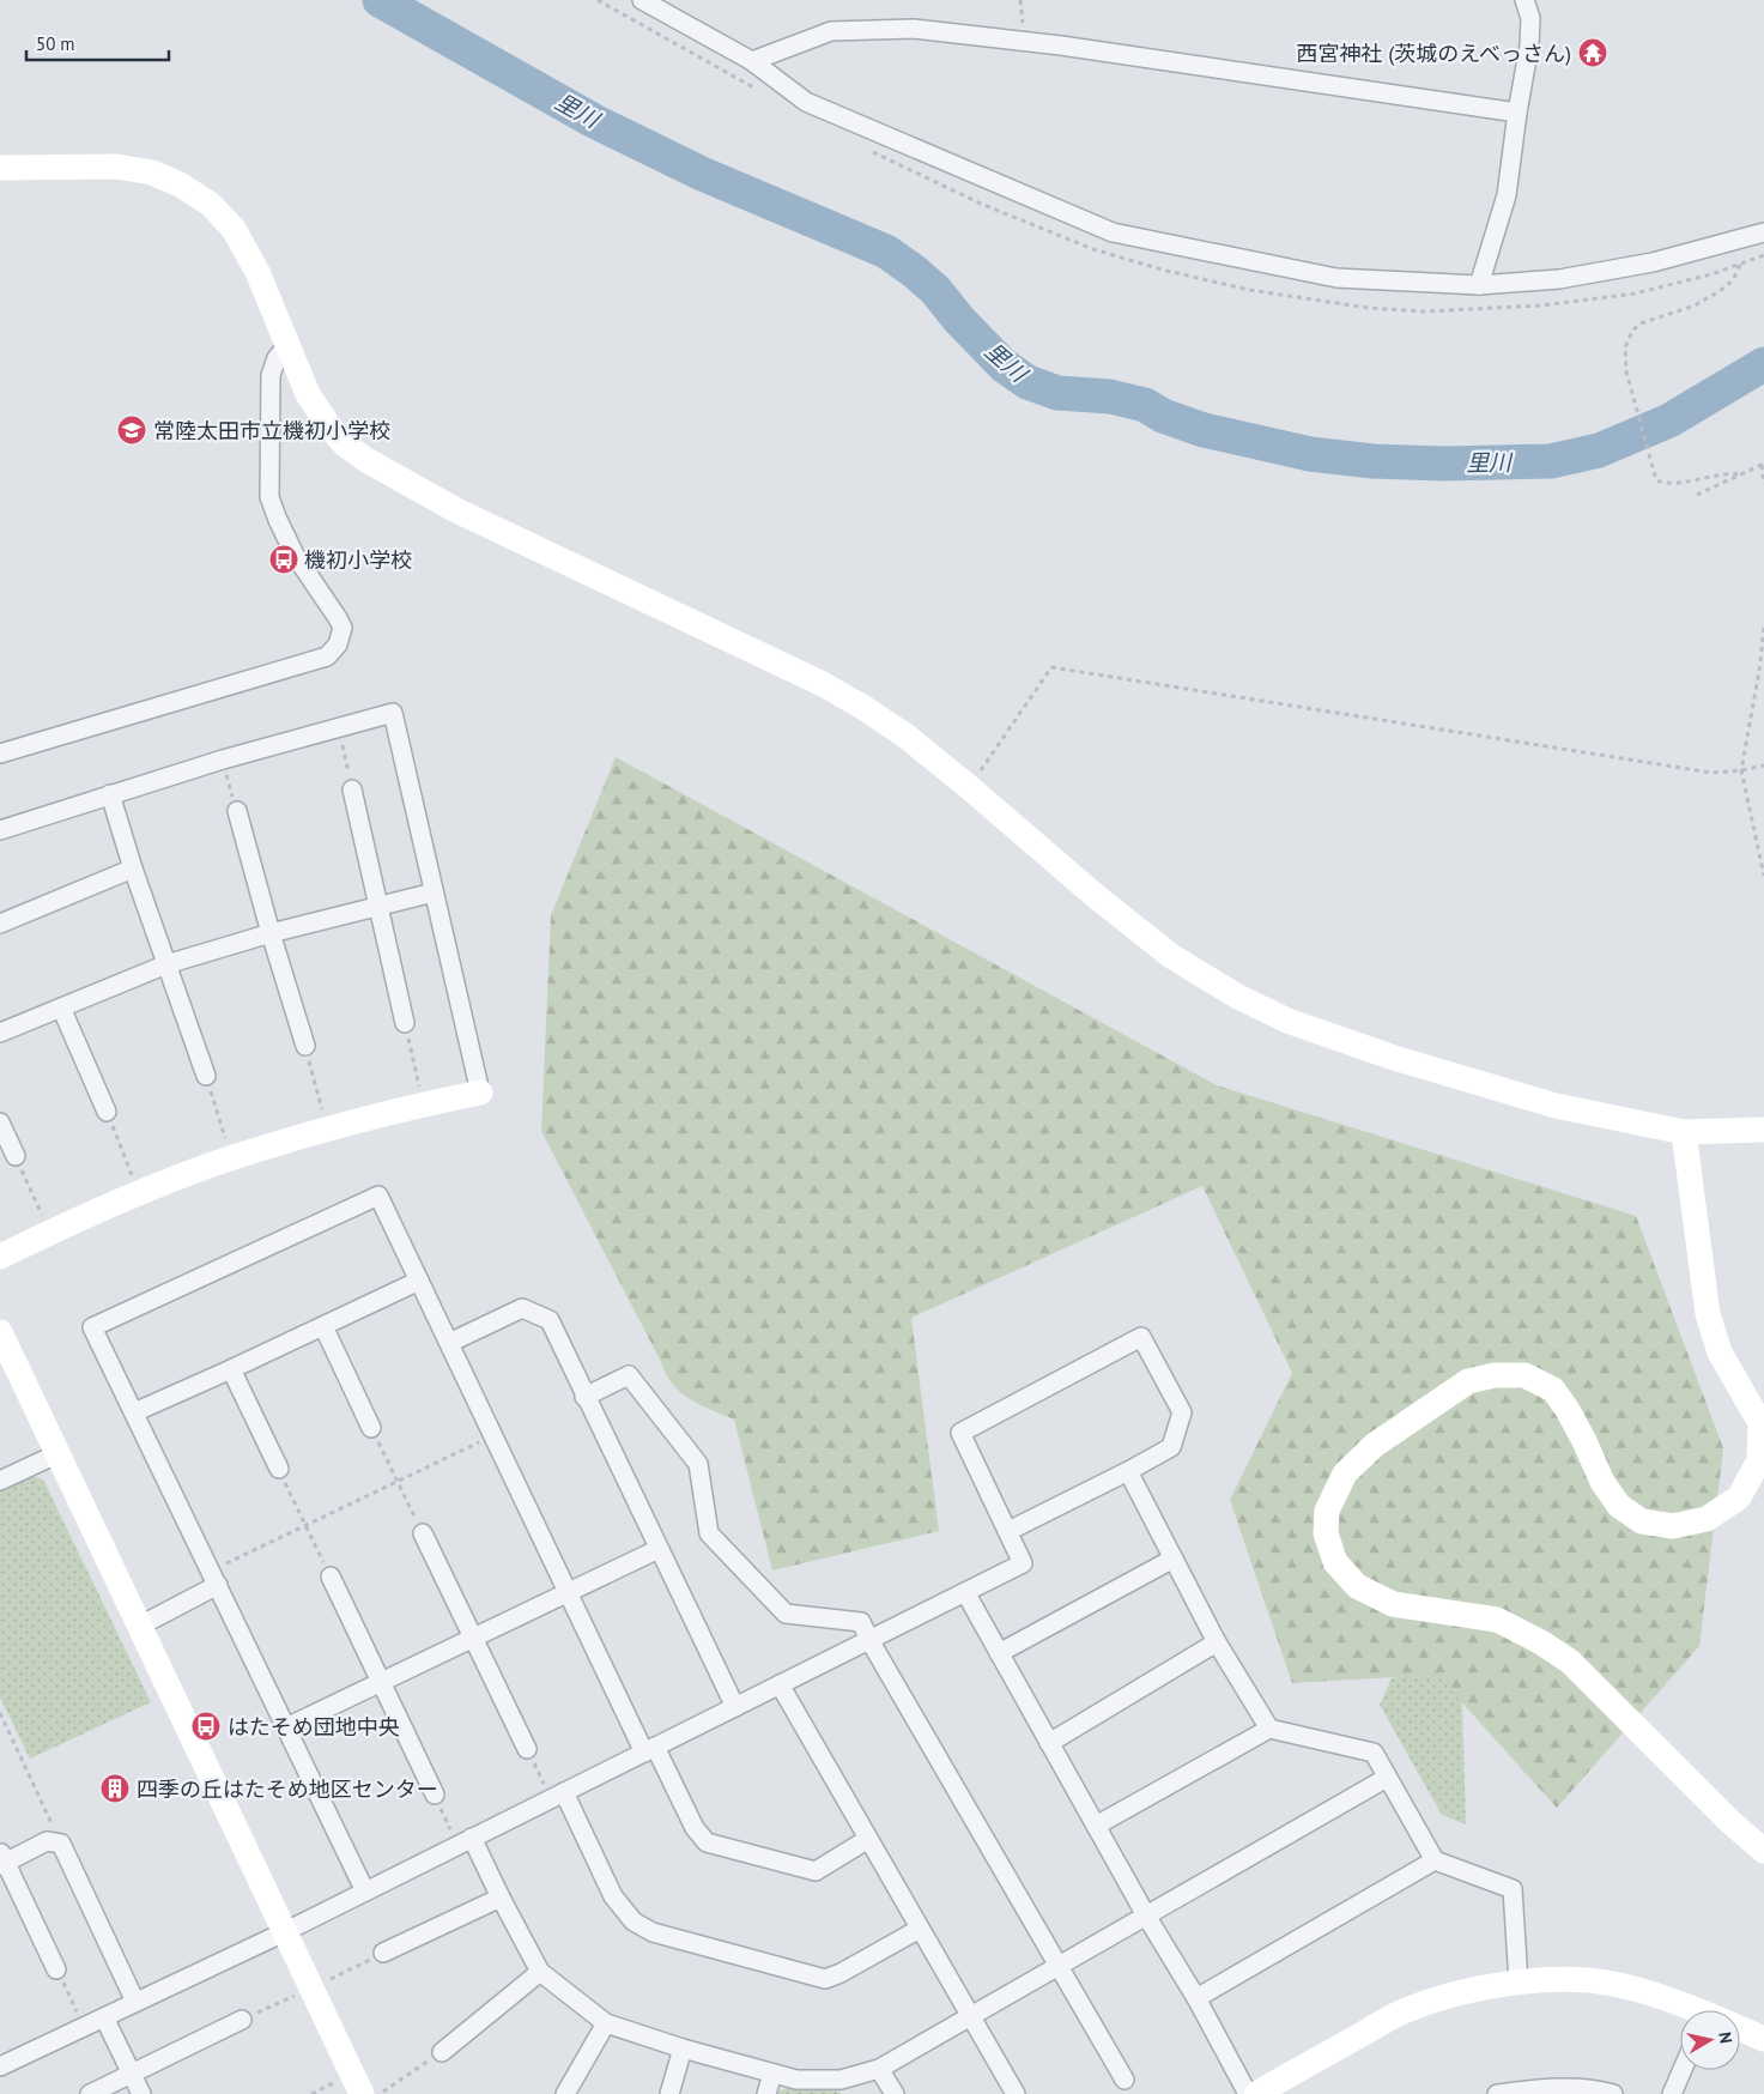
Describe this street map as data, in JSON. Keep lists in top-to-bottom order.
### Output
{
  "water": ["里川"],
  "places": {
    "temple": ["西宮神社 (茨城のえべっさん)"],
    "school or university": ["常陸太田市立機初小学校"],
    "bus stop": ["機初小学校", "はたそめ団地中央"],
    "building": ["四季の丘はたそめ地区センター"]
  },
  "scale_bar": "50 m",
  "north": "right"
}
